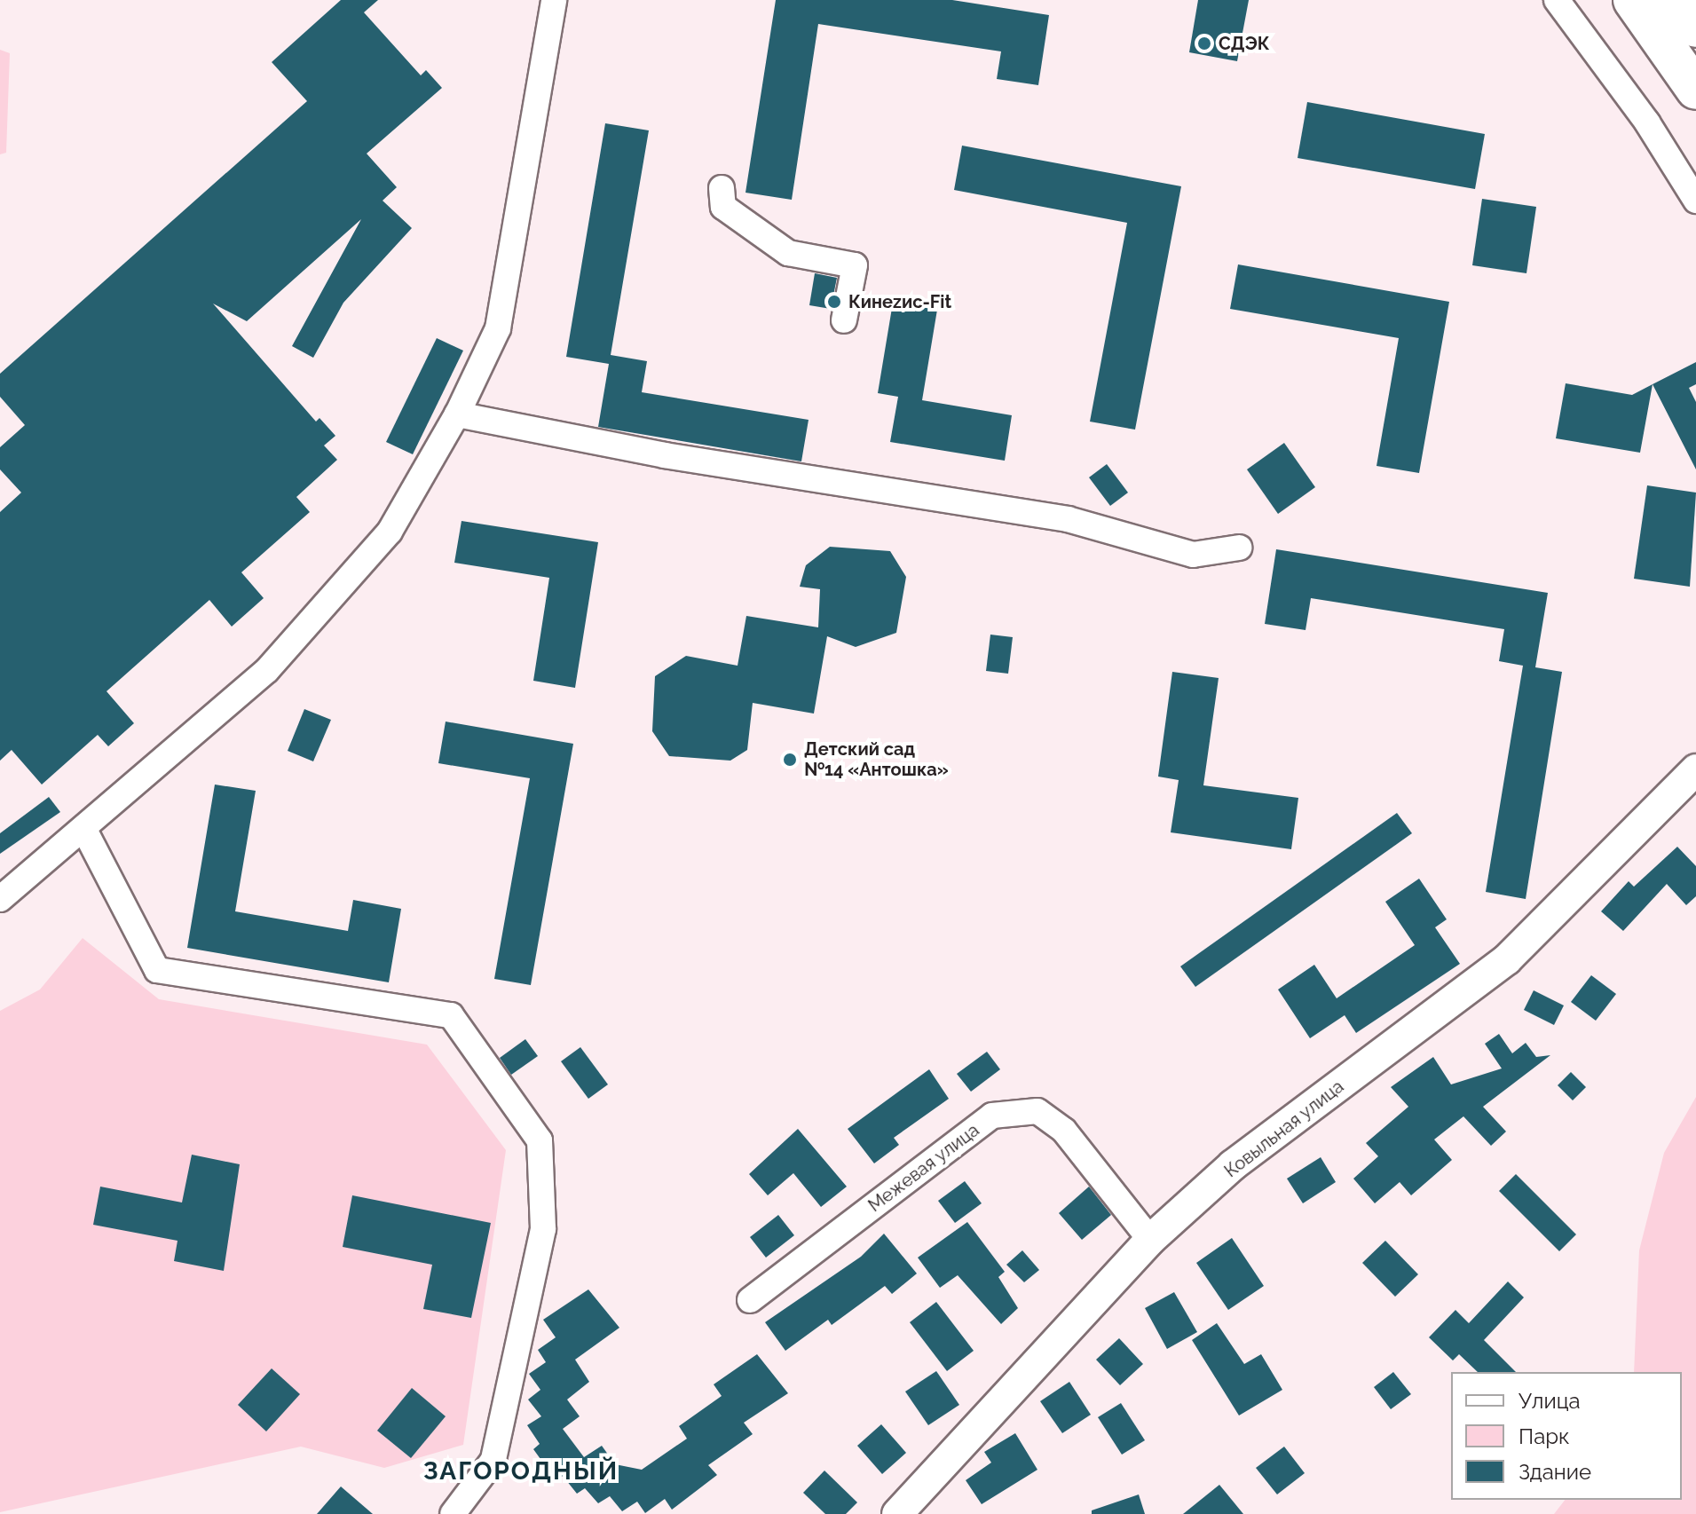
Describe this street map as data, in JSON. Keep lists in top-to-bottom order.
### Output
{
  "streets": {
    "street": ["Ковыльная улица", "Межевая улица"]
  },
  "crossings": [
    ["Ковыльная улица", "Межевая улица"]
  ],
  "districts": ["ЗАГОРОДНЫЙ"],
  "places": ["СДЭК", "Кинеzис-Fit", "Детский сад №14 «Антошка»"],
  "legend": ["Улица", "Парк", "Здание"]
}
